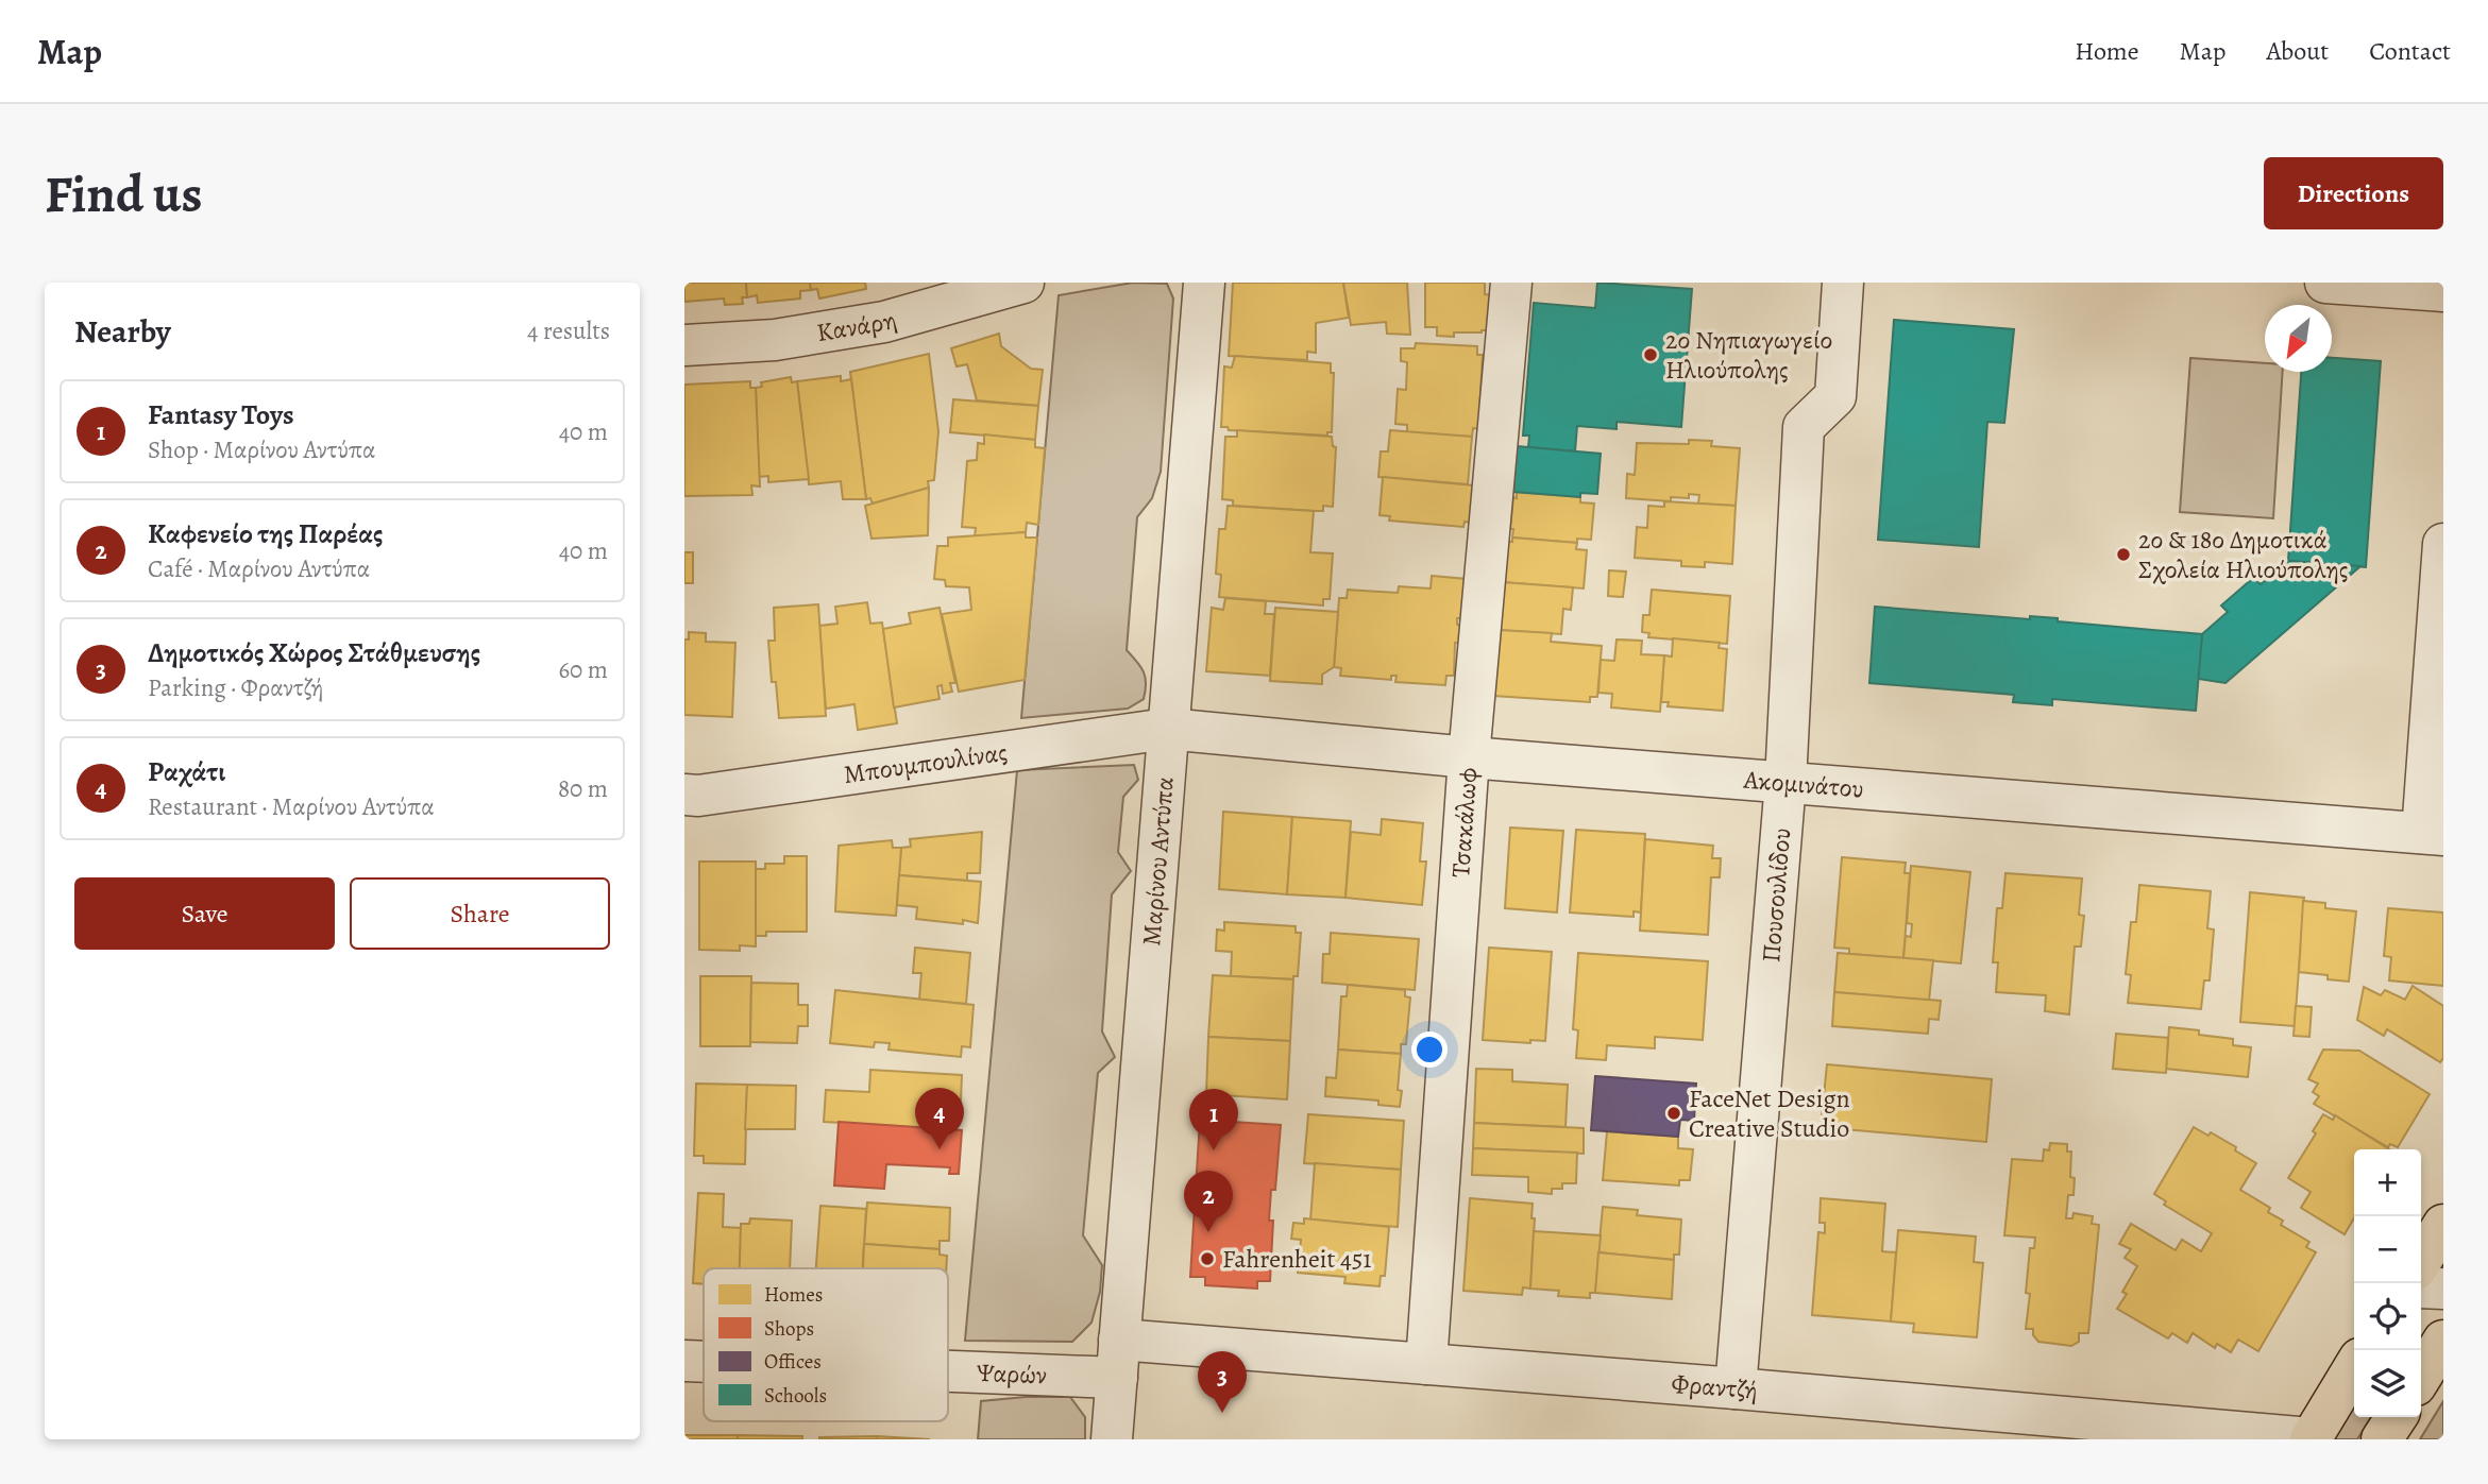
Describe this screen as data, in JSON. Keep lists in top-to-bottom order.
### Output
{
  "streets": {
    "street": [
      "Κανάρη",
      "Μπουμπουλίνας",
      "Ακομινάτου",
      "Τσακάλωφ",
      "Μαρίνου Αντύπα",
      "Πουσουλίδου",
      "Ψαρών",
      "Φραντζή"
    ]
  },
  "crossings": [
    ["Μπουμπουλίνας", "Ακομινάτου"],
    ["Μπουμπουλίνας", "Μαρίνου Αντύπα"],
    ["Ακομινάτου", "Τσακάλωφ"],
    ["Ακομινάτου", "Μαρίνου Αντύπα"],
    ["Ακομινάτου", "Πουσουλίδου"],
    ["Τσακάλωφ", "Φραντζή"],
    ["Μαρίνου Αντύπα", "Ψαρών"],
    ["Μαρίνου Αντύπα", "Φραντζή"],
    ["Πουσουλίδου", "Φραντζή"],
    ["Ψαρών", "Φραντζή"]
  ],
  "places": [
    "2ο Νηπιαγωγείο Ηλιούπολης",
    "2ο & 18ο Δημοτικά Σχολεία Ηλιούπολης",
    "FaceNet Design Creative Studio",
    "Fahrenheit 451"
  ],
  "legend": [
    "Homes",
    "Shops",
    "Offices",
    "Schools"
  ],
  "north": "bottom left",
  "page": {
    "header": "Map",
    "nav": [
      "Home",
      "Map",
      "About",
      "Contact"
    ],
    "buttons": [
      "Directions",
      ["Save", "Share"]
    ],
    "title": "Find us",
    "heading": ["Nearby", "4 results"],
    "list": [
      {
        "mark": "1",
        "name": "Fantasy Toys",
        "note": "Shop · Μαρίνου Αντύπα",
        "value": "40 m"
      },
      {
        "mark": "2",
        "name": "Καφενείο της Παρέας",
        "note": "Café · Μαρίνου Αντύπα",
        "value": "40 m"
      },
      {
        "mark": "3",
        "name": "Δημοτικός Χώρος Στάθμευσης",
        "note": "Parking · Φραντζή",
        "value": "60 m"
      },
      {
        "mark": "4",
        "name": "Ραχάτι",
        "note": "Restaurant · Μαρίνου Αντύπα",
        "value": "80 m"
      }
    ],
    "pins": [
      "4",
      "1",
      "2",
      "3"
    ],
    "map_buttons": ["+", "−"]
  }
}
